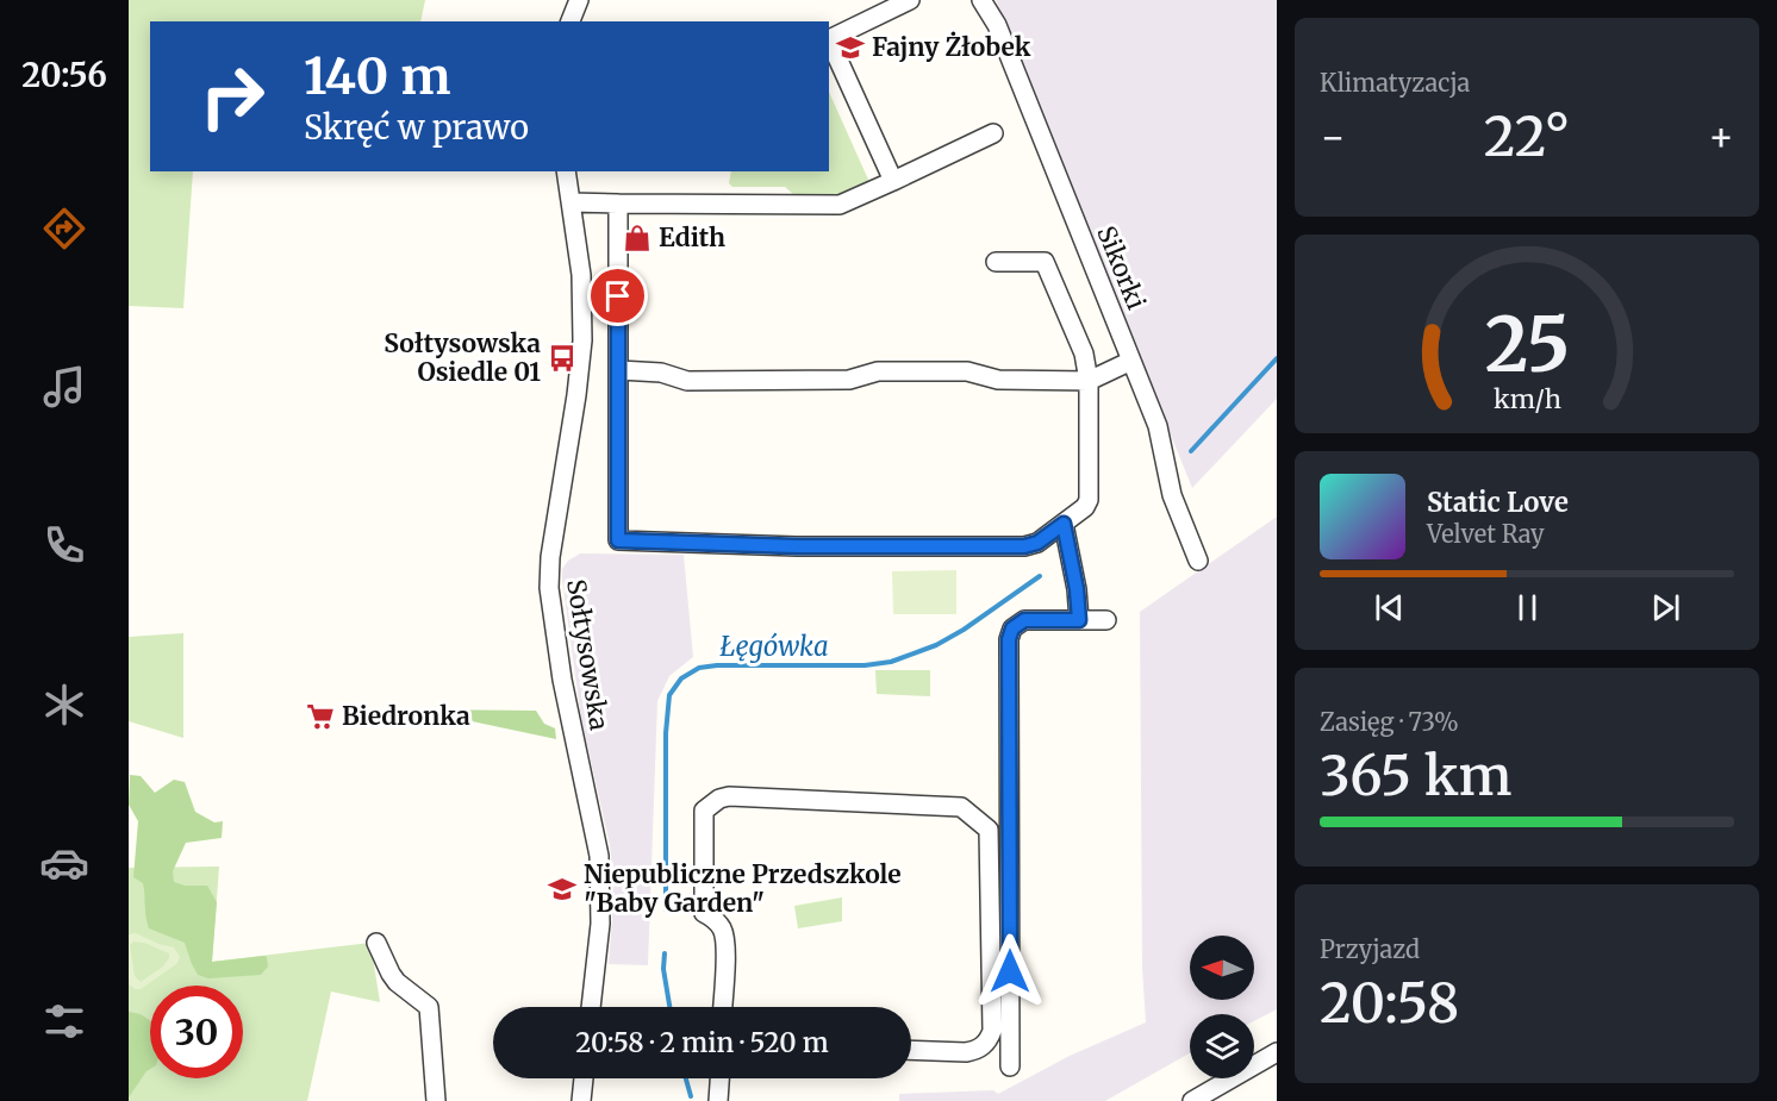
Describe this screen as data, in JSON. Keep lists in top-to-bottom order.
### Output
{
  "streets": {
    "street": ["Sikorki", "Sołtysowska"]
  },
  "water": ["Łęgówka"],
  "places": {
    "school or university": ["Fajny Żłobek", "Niepubliczne Przedszkole \"Baby Garden\""],
    "shop": ["Edith"],
    "bus stop": ["Sołtysowska Osiedle 01"],
    "supermarket": ["Biedronka"]
  },
  "north": "left",
  "page": {
    "tabs": "20:56",
    "tile": [
      "Klimatyzacja",
      ["Zasięg · 73%", "365 km"],
      ["Przyjazd", "20:58"]
    ],
    "turn": ["140 m", "Skręć w prawo"],
    "heat": ["−", "22°", "+"],
    "song": ["Static Love", "Velvet Ray"],
    "limit": "30",
    "trip": "20:58 · 2 min · 520 m",
    "gauge": ["25", "km/h"]
  }
}
